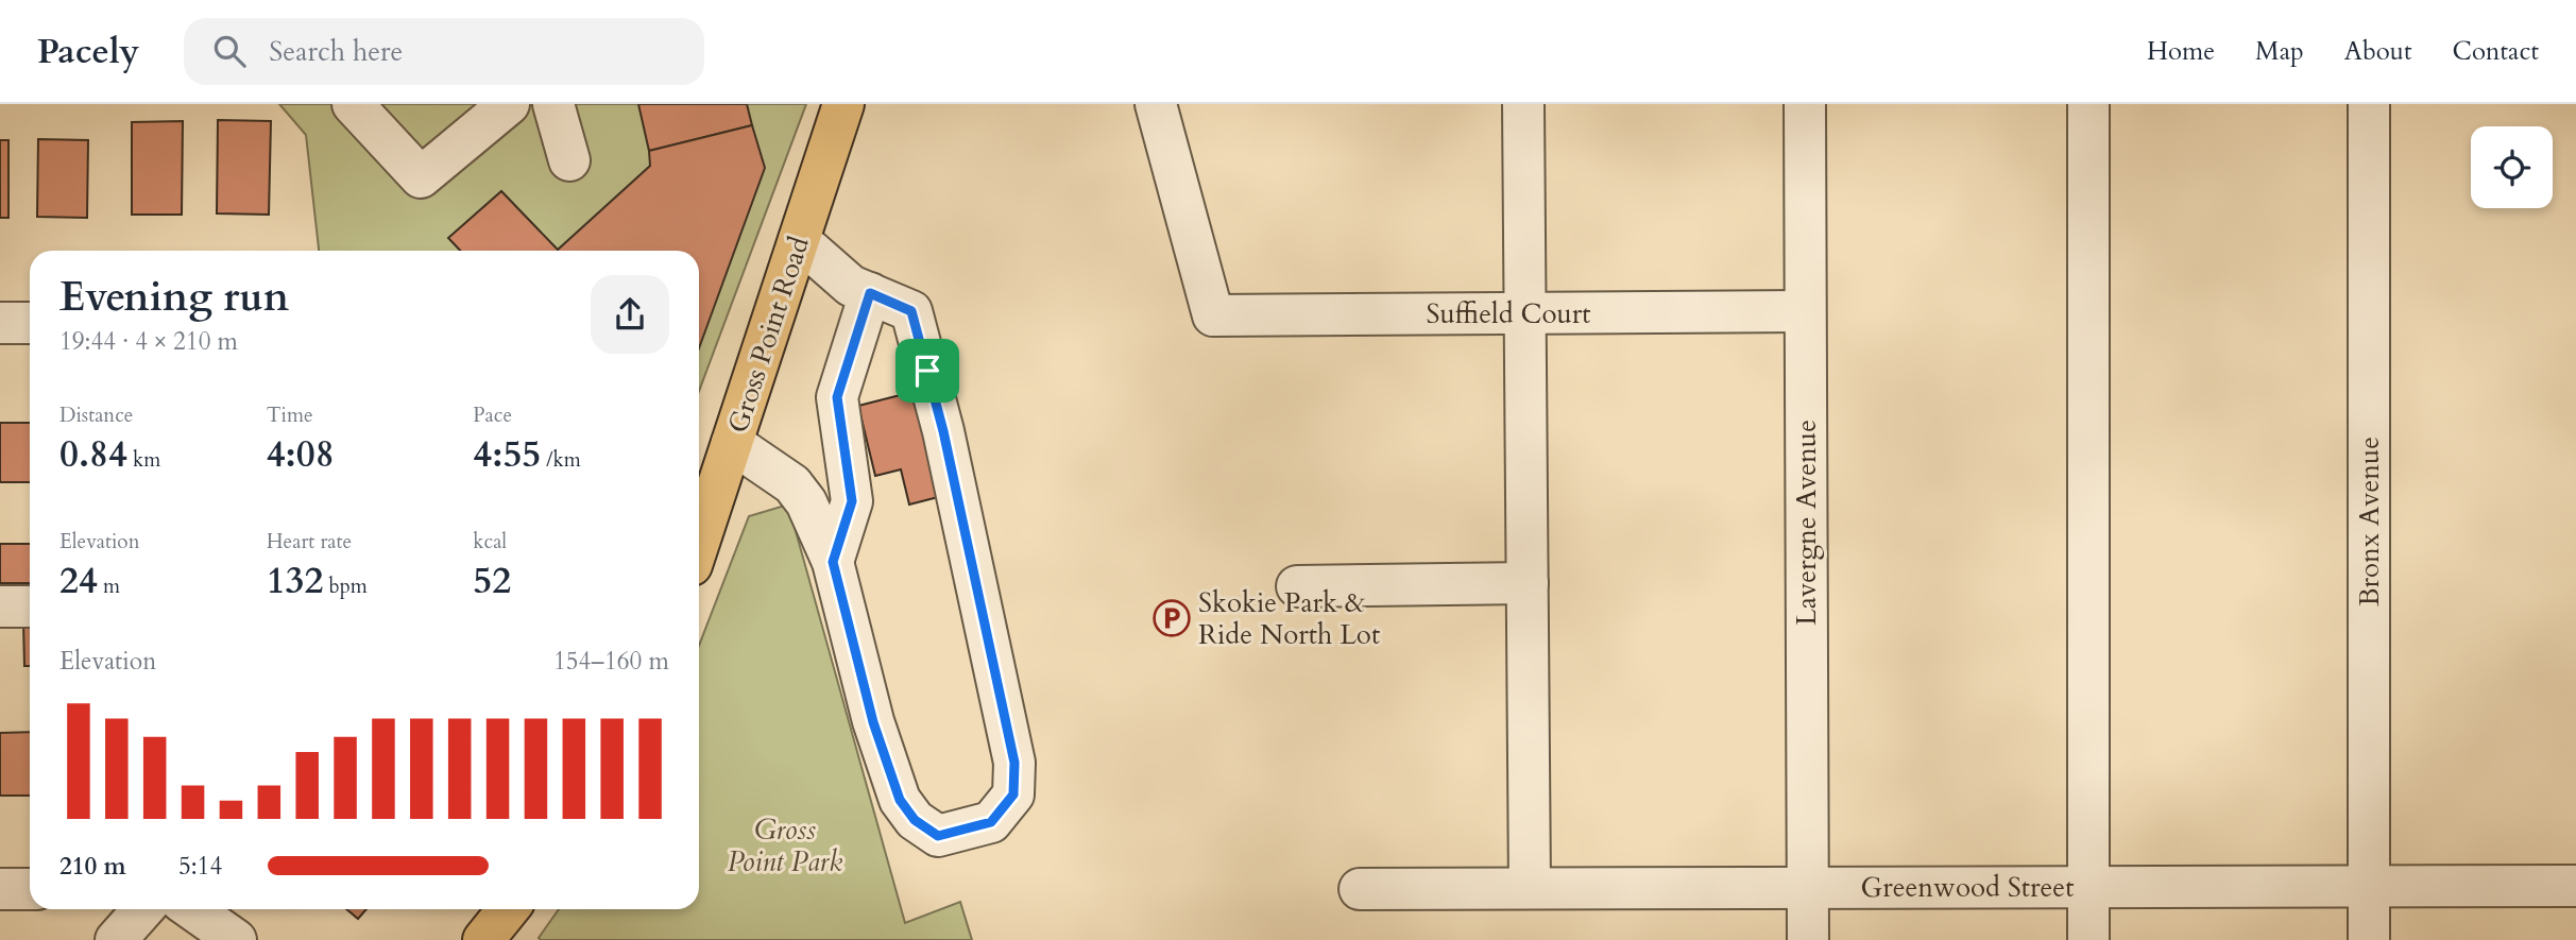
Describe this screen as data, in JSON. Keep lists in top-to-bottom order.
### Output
{
  "streets": {
    "main road": ["Gross Point Road"],
    "street": [
      "Suffield Court",
      "Bronx Avenue",
      "Lavergne Avenue",
      "Greenwood Street"
    ]
  },
  "crossings": [
    ["Suffield Court", "Lavergne Avenue"],
    ["Bronx Avenue", "Greenwood Street"],
    ["Lavergne Avenue", "Greenwood Street"]
  ],
  "parks": ["Gross Point Park"],
  "places": {
    "parking": ["Skokie Park & Ride North Lot"]
  },
  "page": {
    "header": "Pacely",
    "search": "Search here",
    "nav": [
      "Home",
      "Map",
      "About",
      "Contact"
    ],
    "heading": ["Evening run", "19:44 · 4 × 210 m"],
    "stats": [
      ["Distance", "0.84 km"],
      ["Time", "4:08"],
      ["Pace", "4:55 /km"],
      ["Elevation", "24 m"],
      ["Heart rate", "132 bpm"],
      ["kcal", "52"]
    ],
    "chart": ["Elevation", "154–160 m"],
    "list": [
      {
        "name": "210 m",
        "note": "5:14"
      }
    ]
  }
}
